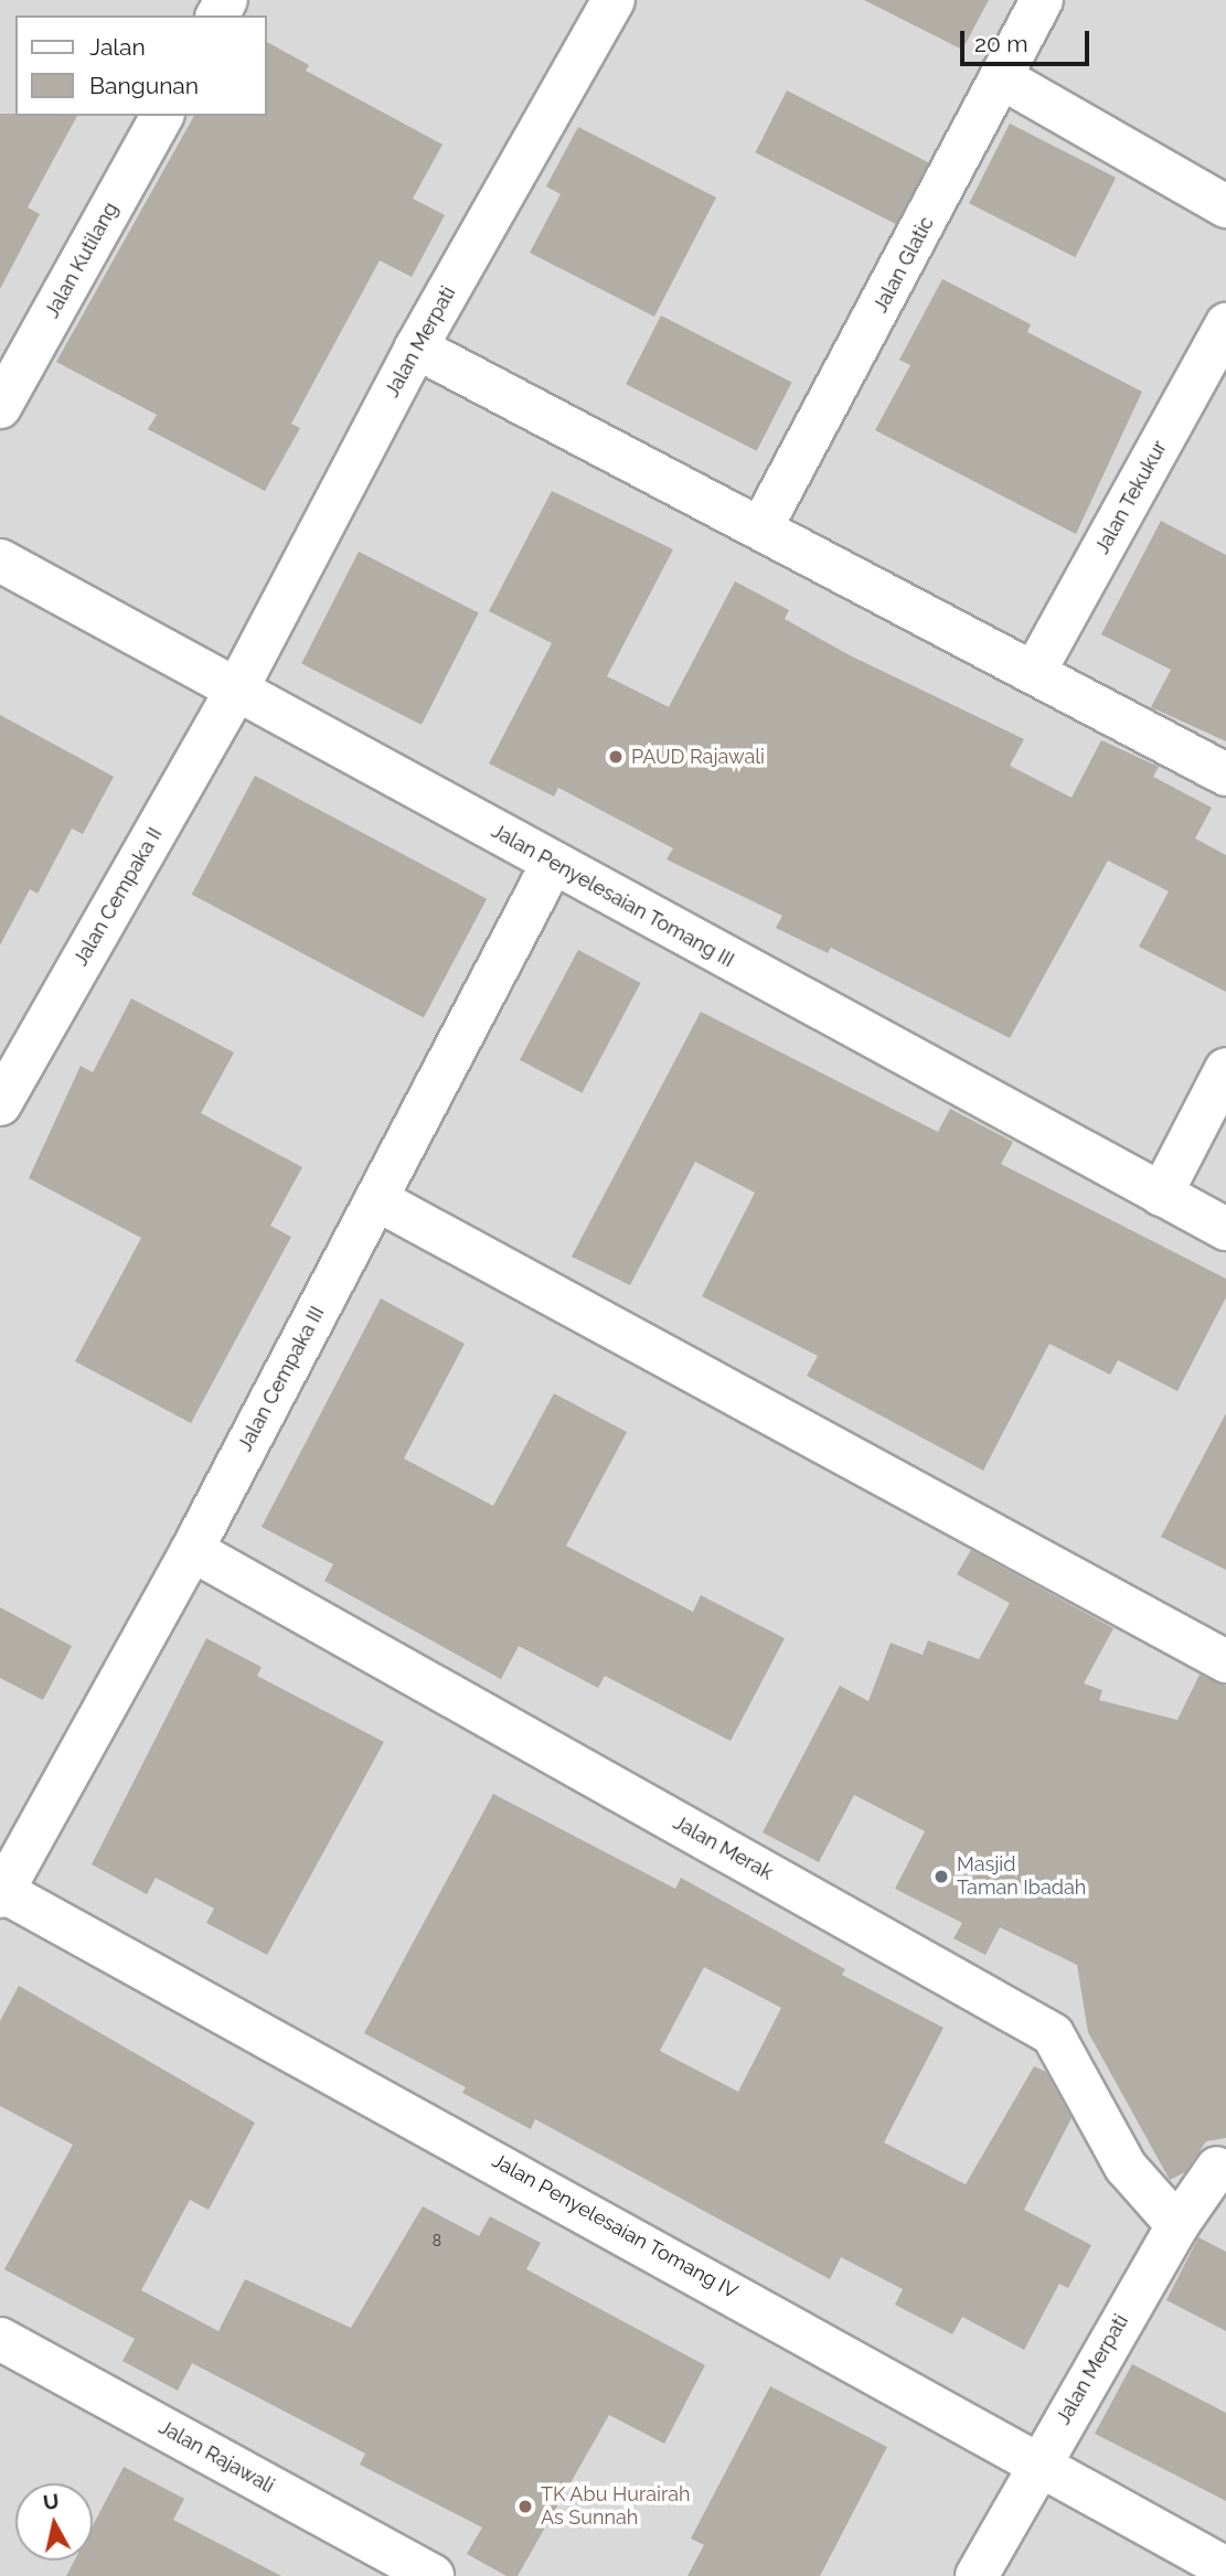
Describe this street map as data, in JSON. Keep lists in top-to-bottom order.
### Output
{
  "streets": {
    "street": [
      "Jalan Kutilang",
      "Jalan Glatic",
      "Jalan Merpati",
      "Jalan Tekukur",
      "Jalan Penyelesaian Tomang III",
      "Jalan Cempaka II",
      "Jalan Cempaka III",
      "Jalan Merak",
      "Jalan Penyelesaian Tomang IV",
      "Jalan Rajawali"
    ]
  },
  "crossings": [
    ["Jalan Merpati", "Jalan Penyelesaian Tomang III"],
    ["Jalan Merpati", "Jalan Cempaka II"],
    ["Jalan Merpati", "Jalan Merak"],
    ["Jalan Merpati", "Jalan Penyelesaian Tomang IV"],
    ["Jalan Penyelesaian Tomang III", "Jalan Cempaka II"],
    ["Jalan Penyelesaian Tomang III", "Jalan Cempaka III"],
    ["Jalan Cempaka III", "Jalan Merak"],
    ["Jalan Cempaka III", "Jalan Penyelesaian Tomang IV"]
  ],
  "places": ["PAUD Rajawali", "Masjid Taman Ibadah", "TK Abu Hurairah As Sunnah"],
  "house_numbers": ["8"],
  "legend": ["Jalan", "Bangunan"],
  "scale_bar": "20 m",
  "north": "top"
}
